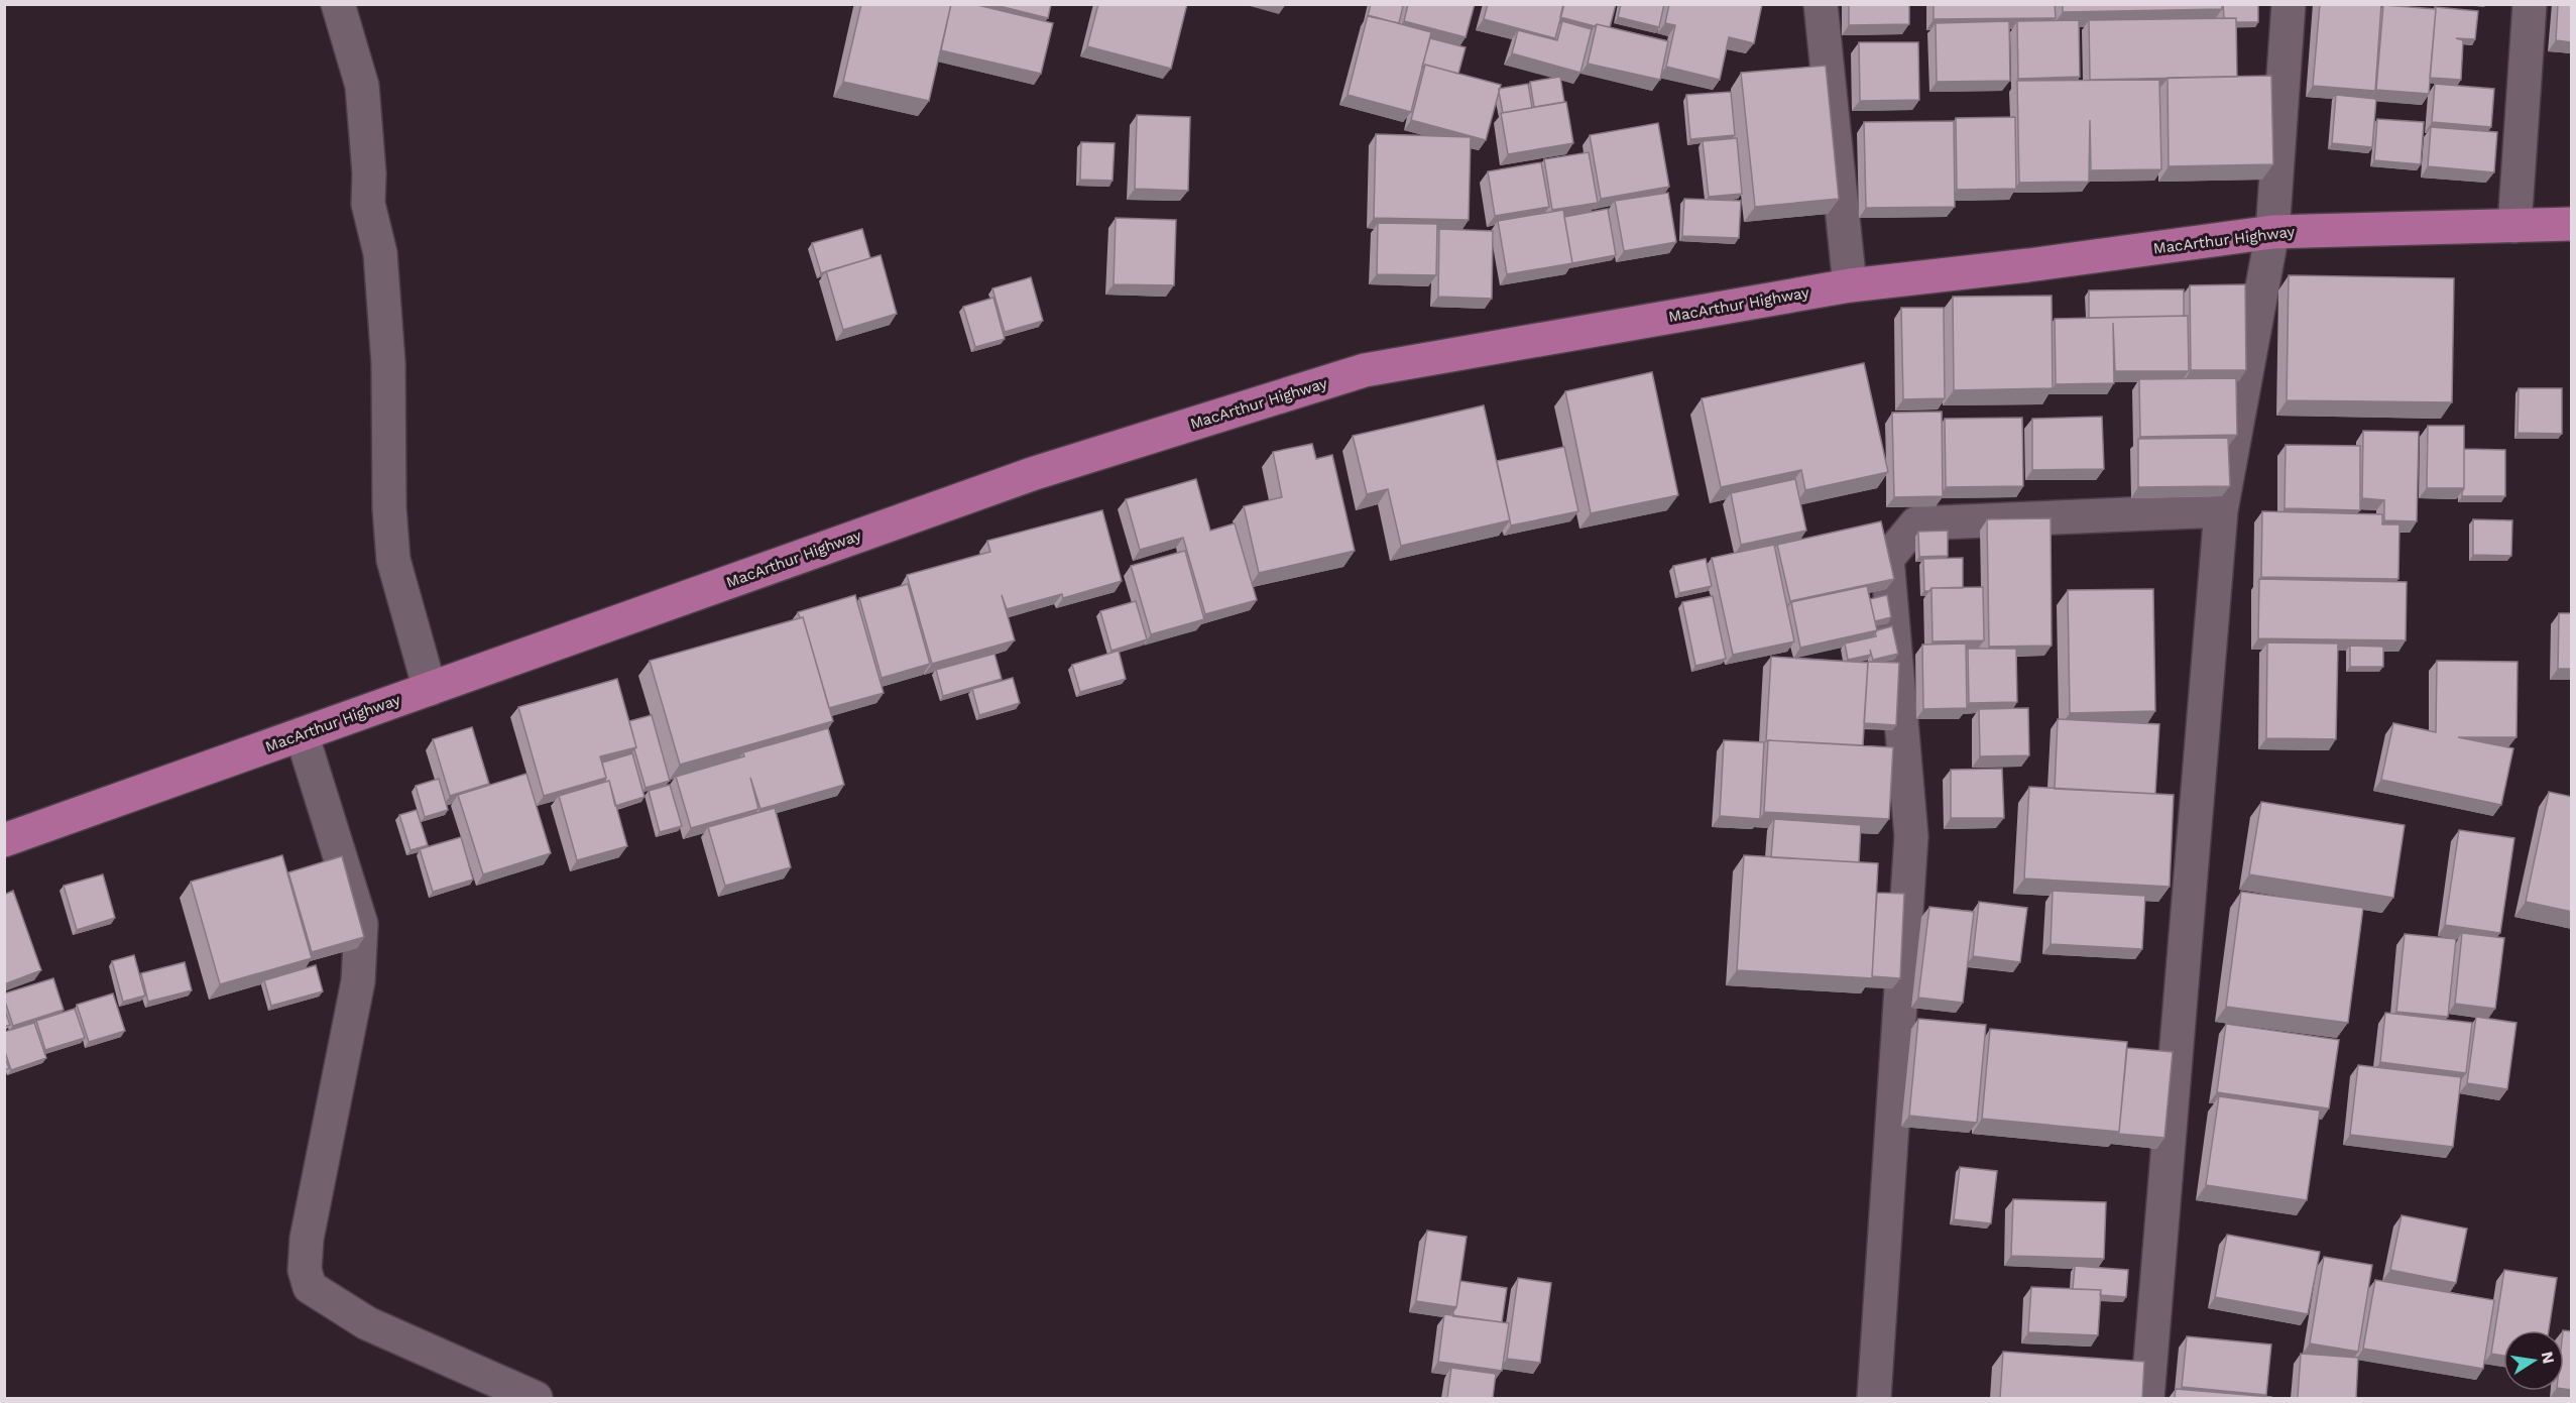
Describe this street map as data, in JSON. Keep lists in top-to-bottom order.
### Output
{
  "streets": {
    "highway": ["MacArthur Highway"]
  },
  "north": "right"
}
